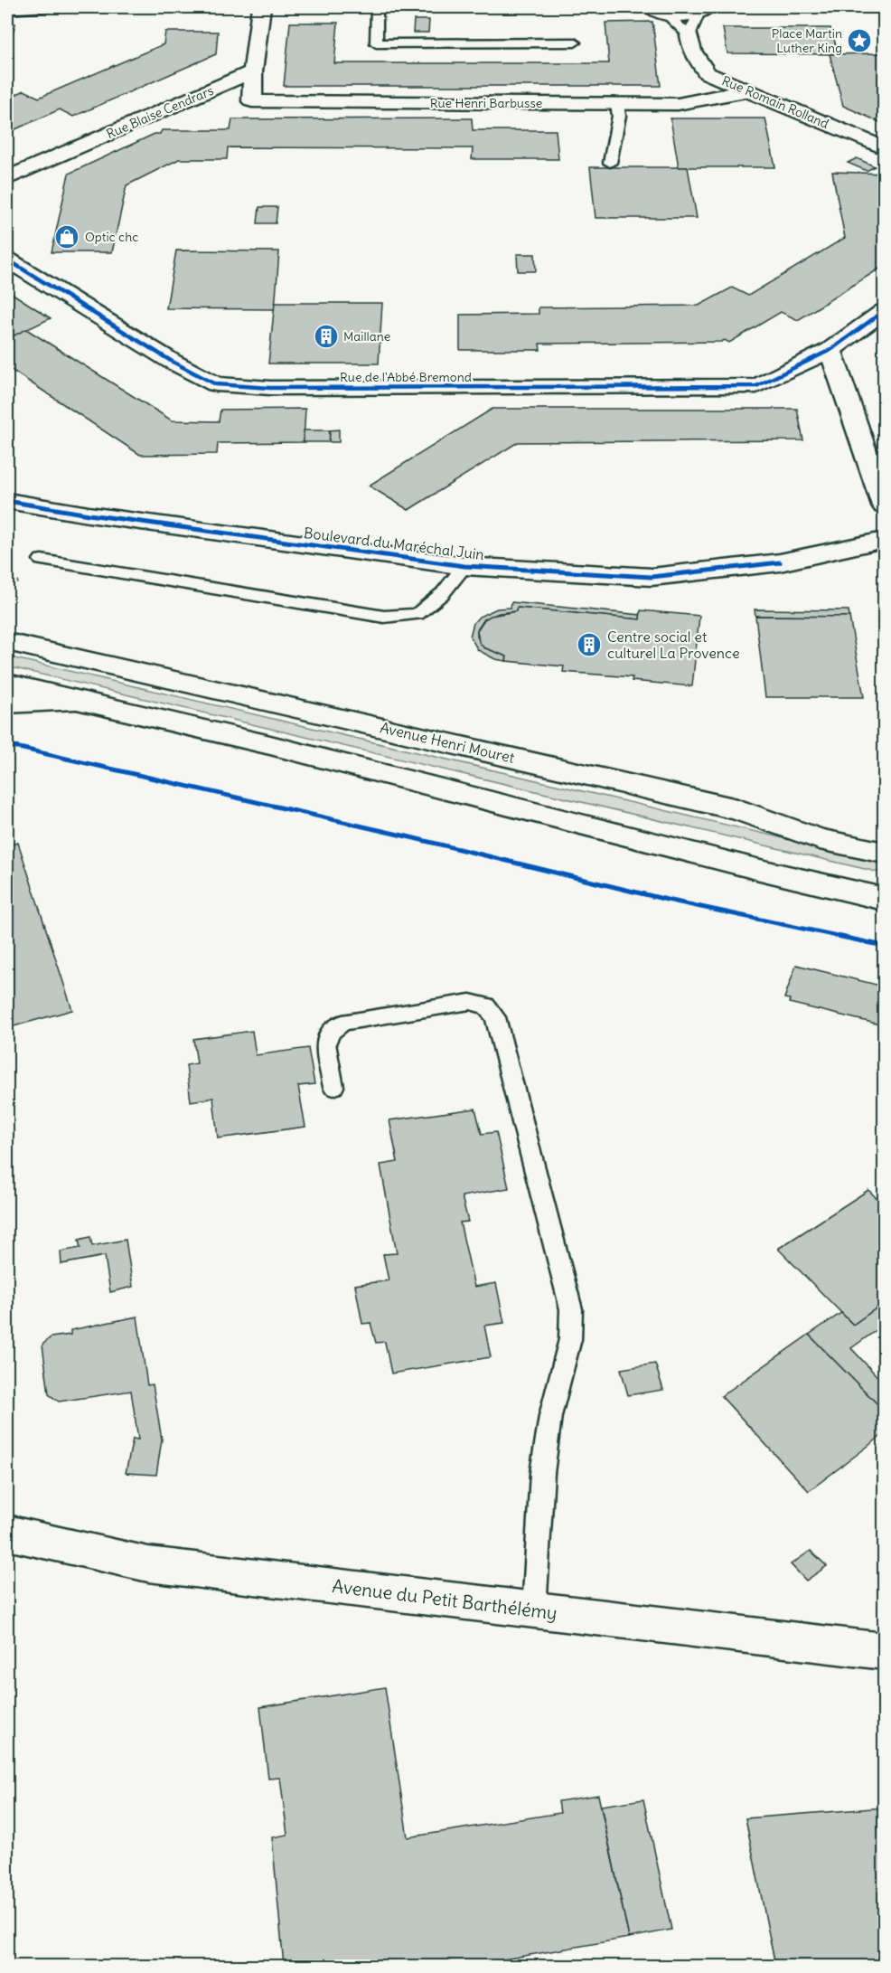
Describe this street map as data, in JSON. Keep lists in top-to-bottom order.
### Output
{
  "streets": {
    "street": [
      "Rue Romain Rolland",
      "Rue Henri Barbusse",
      "Rue Blaise Cendrars",
      "Rue de l'Abbé Bremond",
      "Boulevard du Maréchal Juin",
      "Avenue Henri Mouret",
      "Avenue du Petit Barthélémy"
    ]
  },
  "crossings": [
    ["Rue Romain Rolland", "Rue Henri Barbusse"],
    ["Rue Henri Barbusse", "Rue Blaise Cendrars"]
  ],
  "places": {
    "place": ["Place Martin Luther King"],
    "shop": ["Optic chc"],
    "building": ["Maillane", "Centre social et culturel La Provence"]
  }
}
